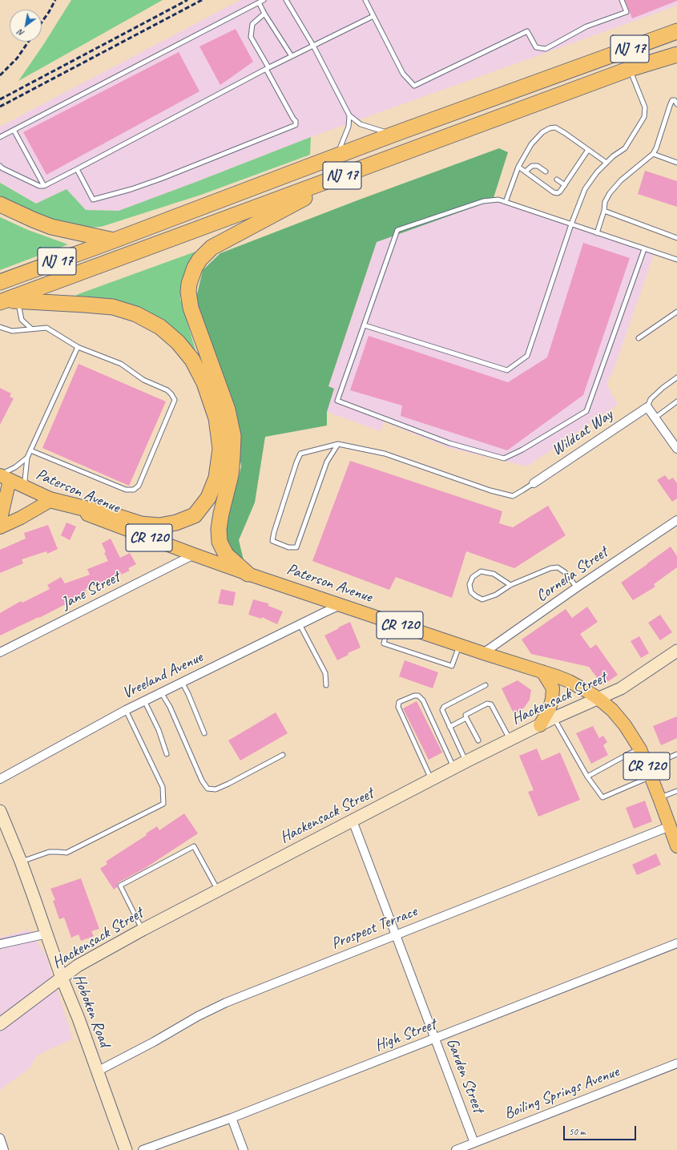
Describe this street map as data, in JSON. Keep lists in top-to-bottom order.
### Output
{
  "streets": {
    "highway": ["NJ 17"],
    "main road": [
      "Paterson Avenue",
      "CR 120",
      "Hackensack Street",
      "Hoboken Road"
    ],
    "street": [
      "Wildcat Way",
      "Cornelia Street",
      "Jane Street",
      "Vreeland Avenue",
      "Prospect Terrace",
      "High Street",
      "Garden Street",
      "Boiling Springs Avenue"
    ]
  },
  "crossings": [
    ["Paterson Avenue", "Cornelia Street"],
    ["Paterson Avenue", "Jane Street"],
    ["Paterson Avenue", "Vreeland Avenue"],
    ["Paterson Avenue", "Hackensack Street"],
    ["Paterson Avenue", "Prospect Terrace"],
    ["Hackensack Street", "Hoboken Road"],
    ["Hackensack Street", "Garden Street"],
    ["Prospect Terrace", "Hoboken Road"],
    ["Prospect Terrace", "Garden Street"],
    ["High Street", "Garden Street"],
    ["Garden Street", "Boiling Springs Avenue"]
  ],
  "scale_bar": "50 m",
  "north": "bottom left"
}
